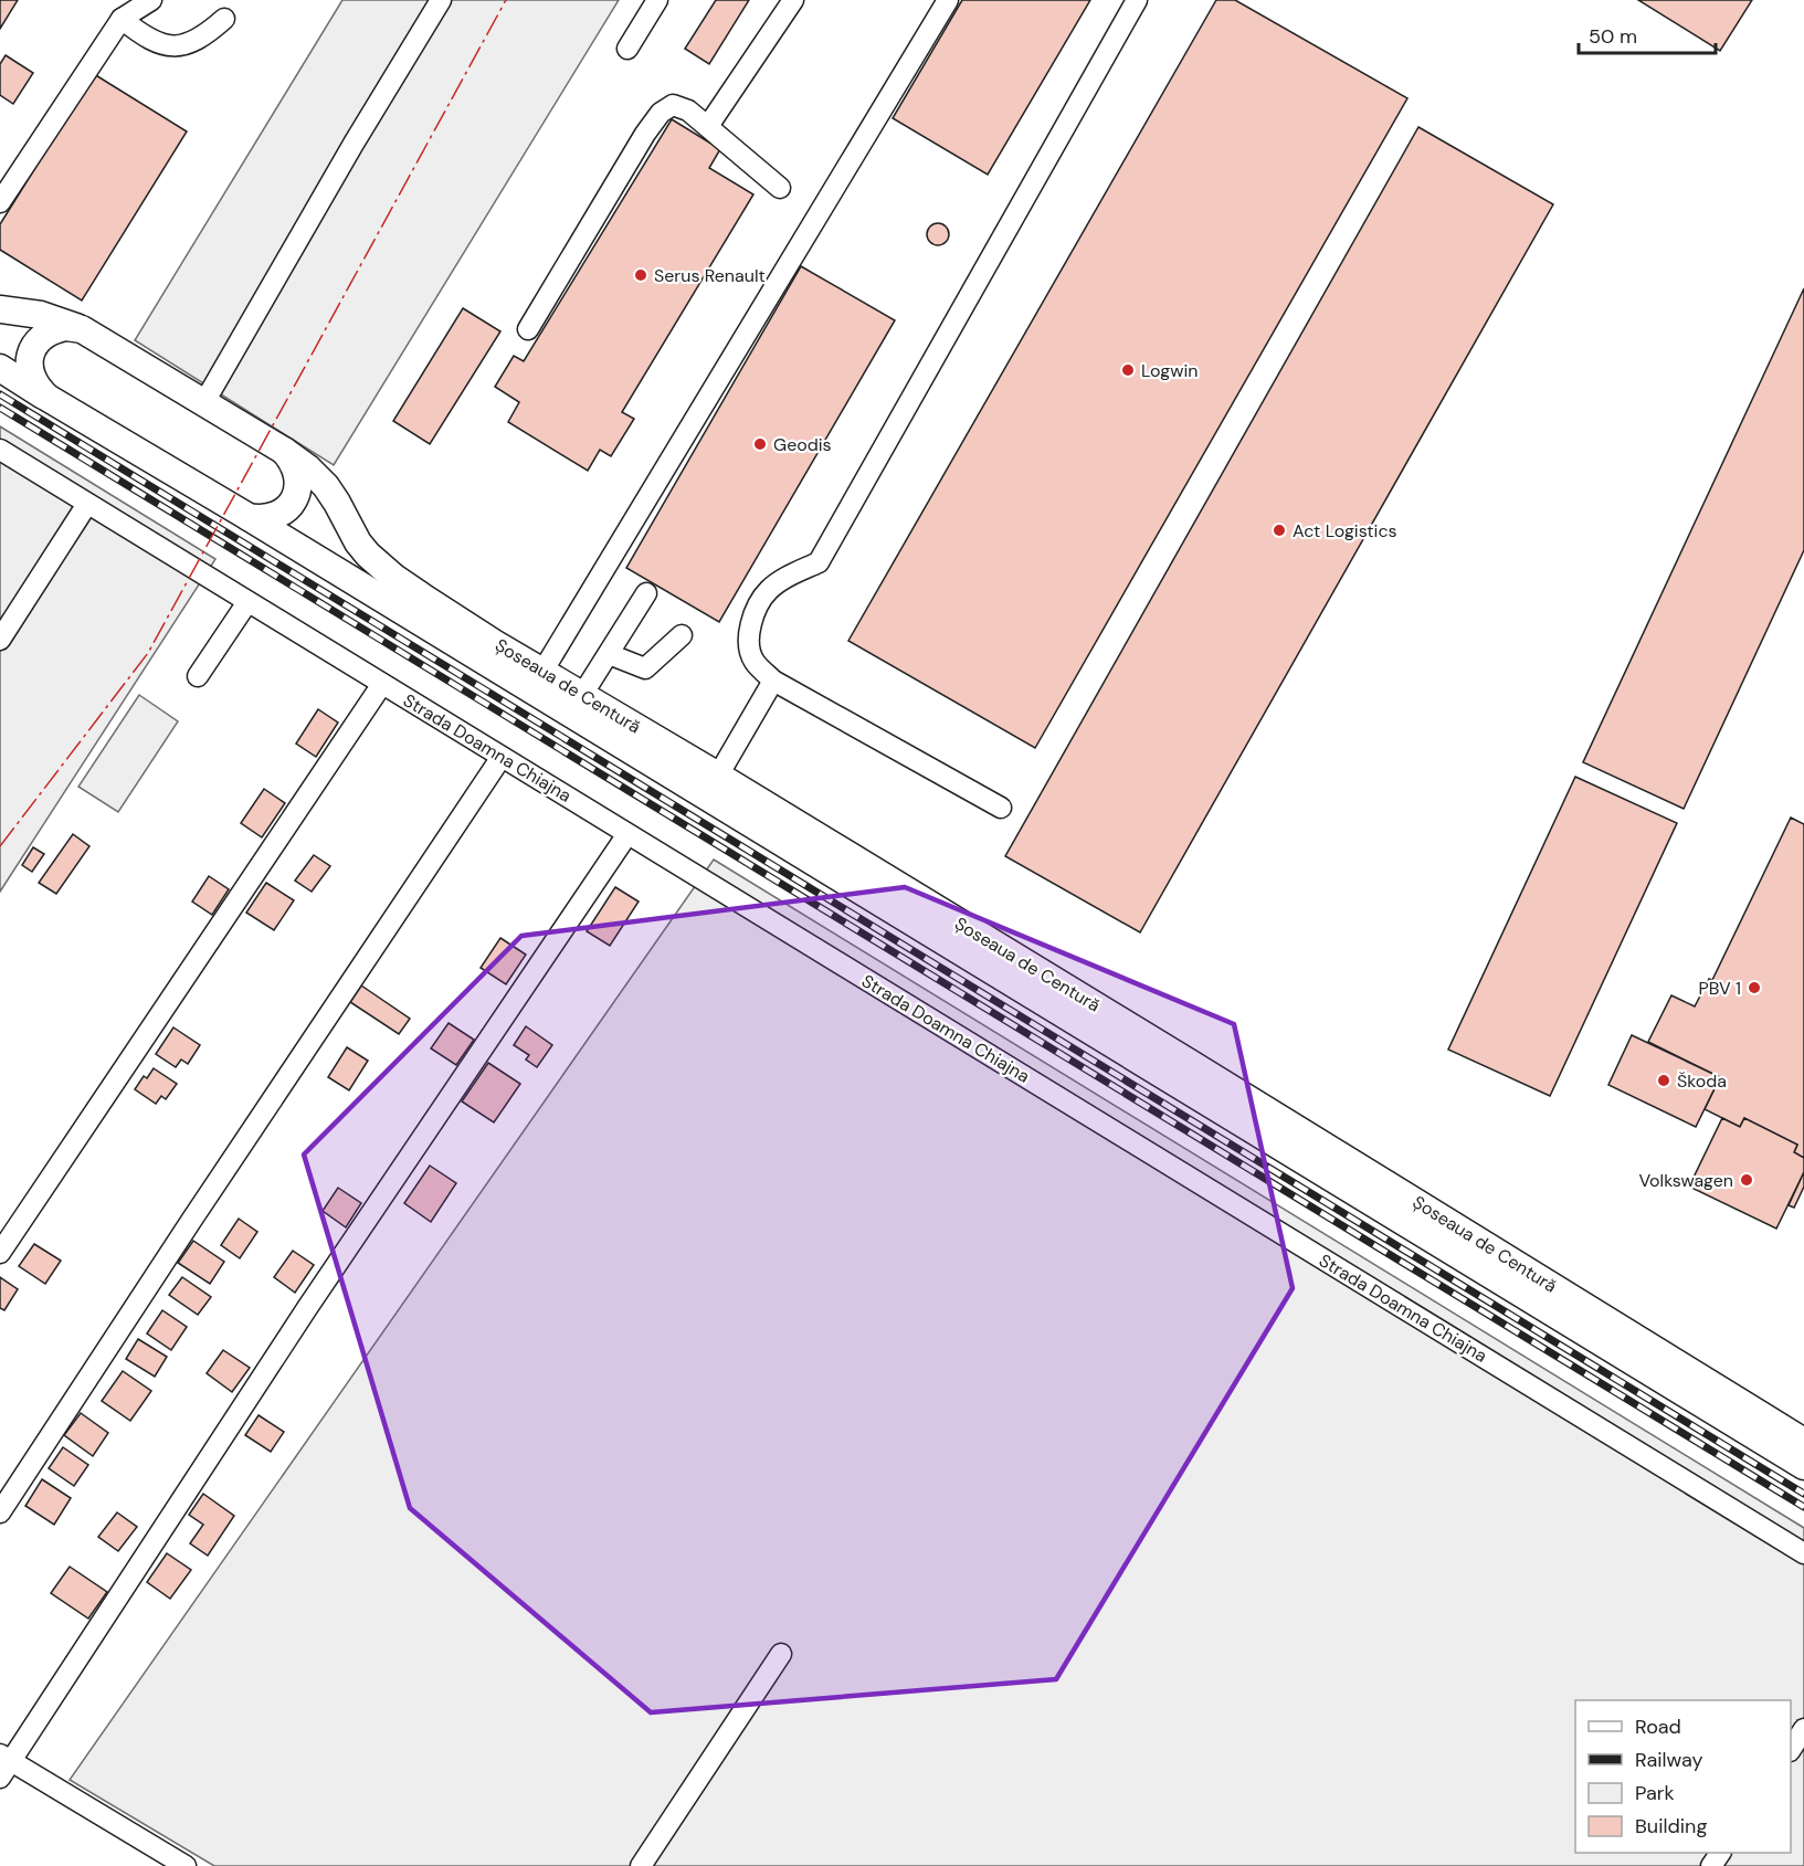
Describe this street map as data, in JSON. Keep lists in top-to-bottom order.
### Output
{
  "streets": {
    "main road": ["Șoseaua de Centură"],
    "street": ["Strada Doamna Chiajna"]
  },
  "places": [
    "Serus Renault",
    "Logwin",
    "Geodis",
    "Act Logistics",
    "PBV 1",
    "Škoda",
    "Volkswagen"
  ],
  "legend": [
    "Road",
    "Railway",
    "Park",
    "Building"
  ],
  "scale_bar": "50 m"
}
